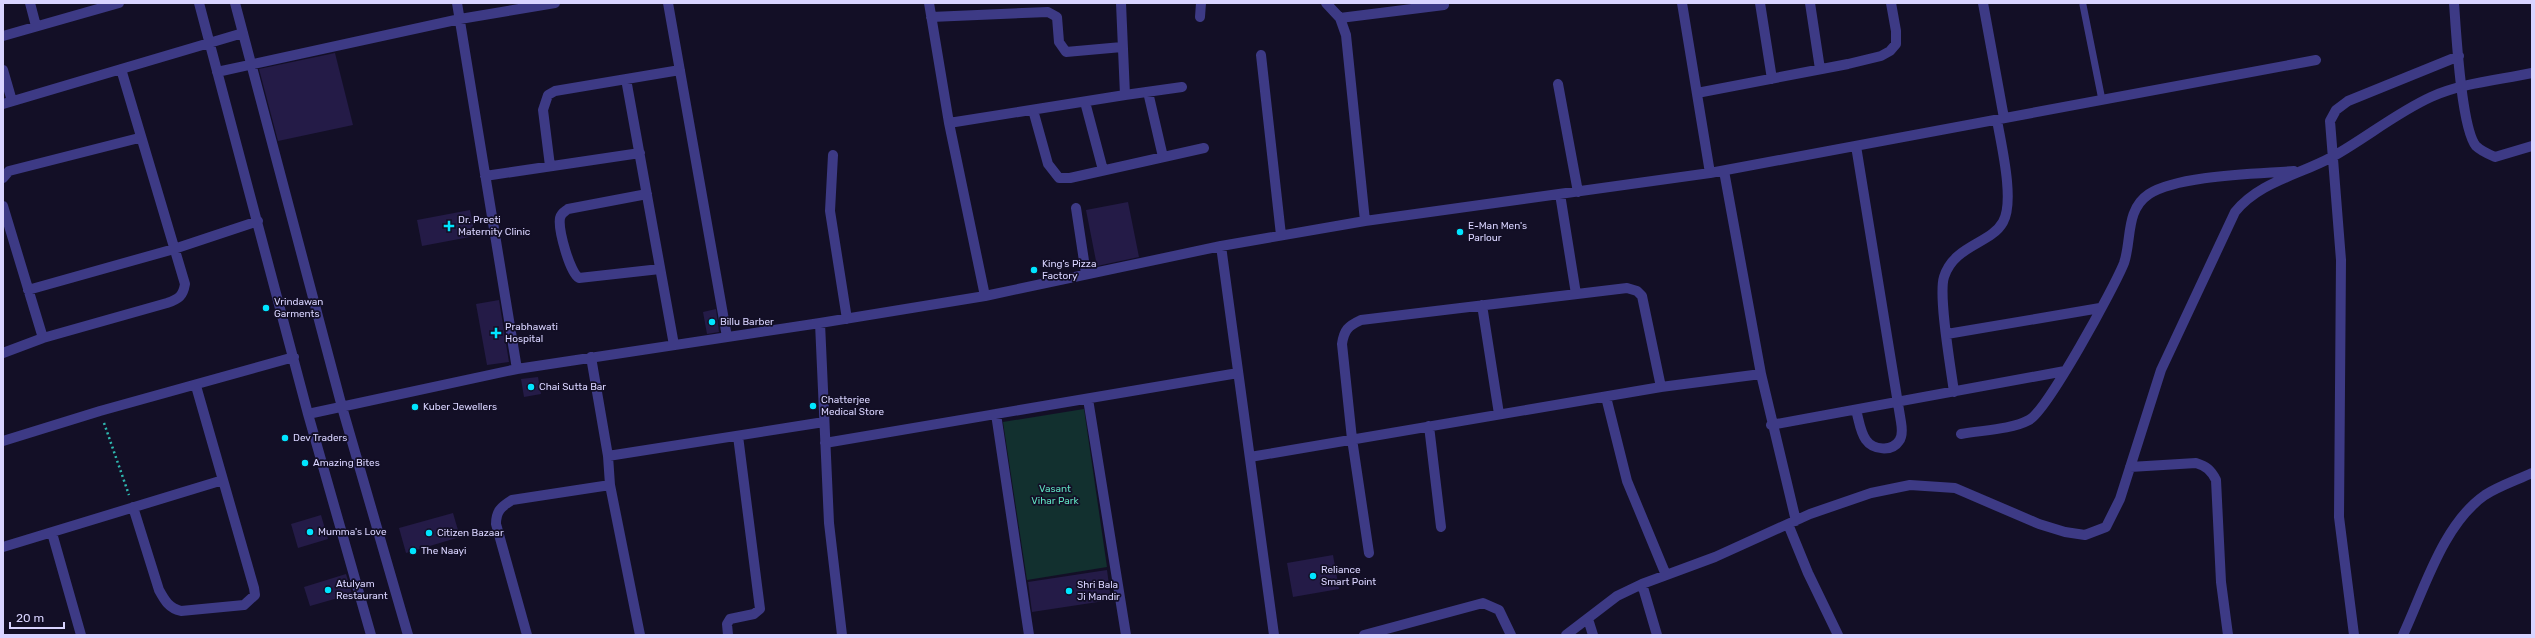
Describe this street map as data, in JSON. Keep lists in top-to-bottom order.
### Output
{
  "parks": ["Vasant Vihar Park"],
  "places": {
    "health": ["Dr. Preeti Maternity Clinic", "Prabhawati Hospital"],
    "other": [
      "E-Man Men's Parlour",
      "King's Pizza Factory",
      "Vrindawan Garments",
      "Billu Barber",
      "Chai Sutta Bar",
      "Chatterjee Medical Store",
      "Kuber Jewellers",
      "Dev Traders",
      "Amazing Bites",
      "Mumma's Love",
      "Citizen Bazaar",
      "The Naayi",
      "Reliance Smart Point",
      "Atulyam Restaurant",
      "Shri Bala Ji Mandir"
    ]
  },
  "scale_bar": "20 m"
}
